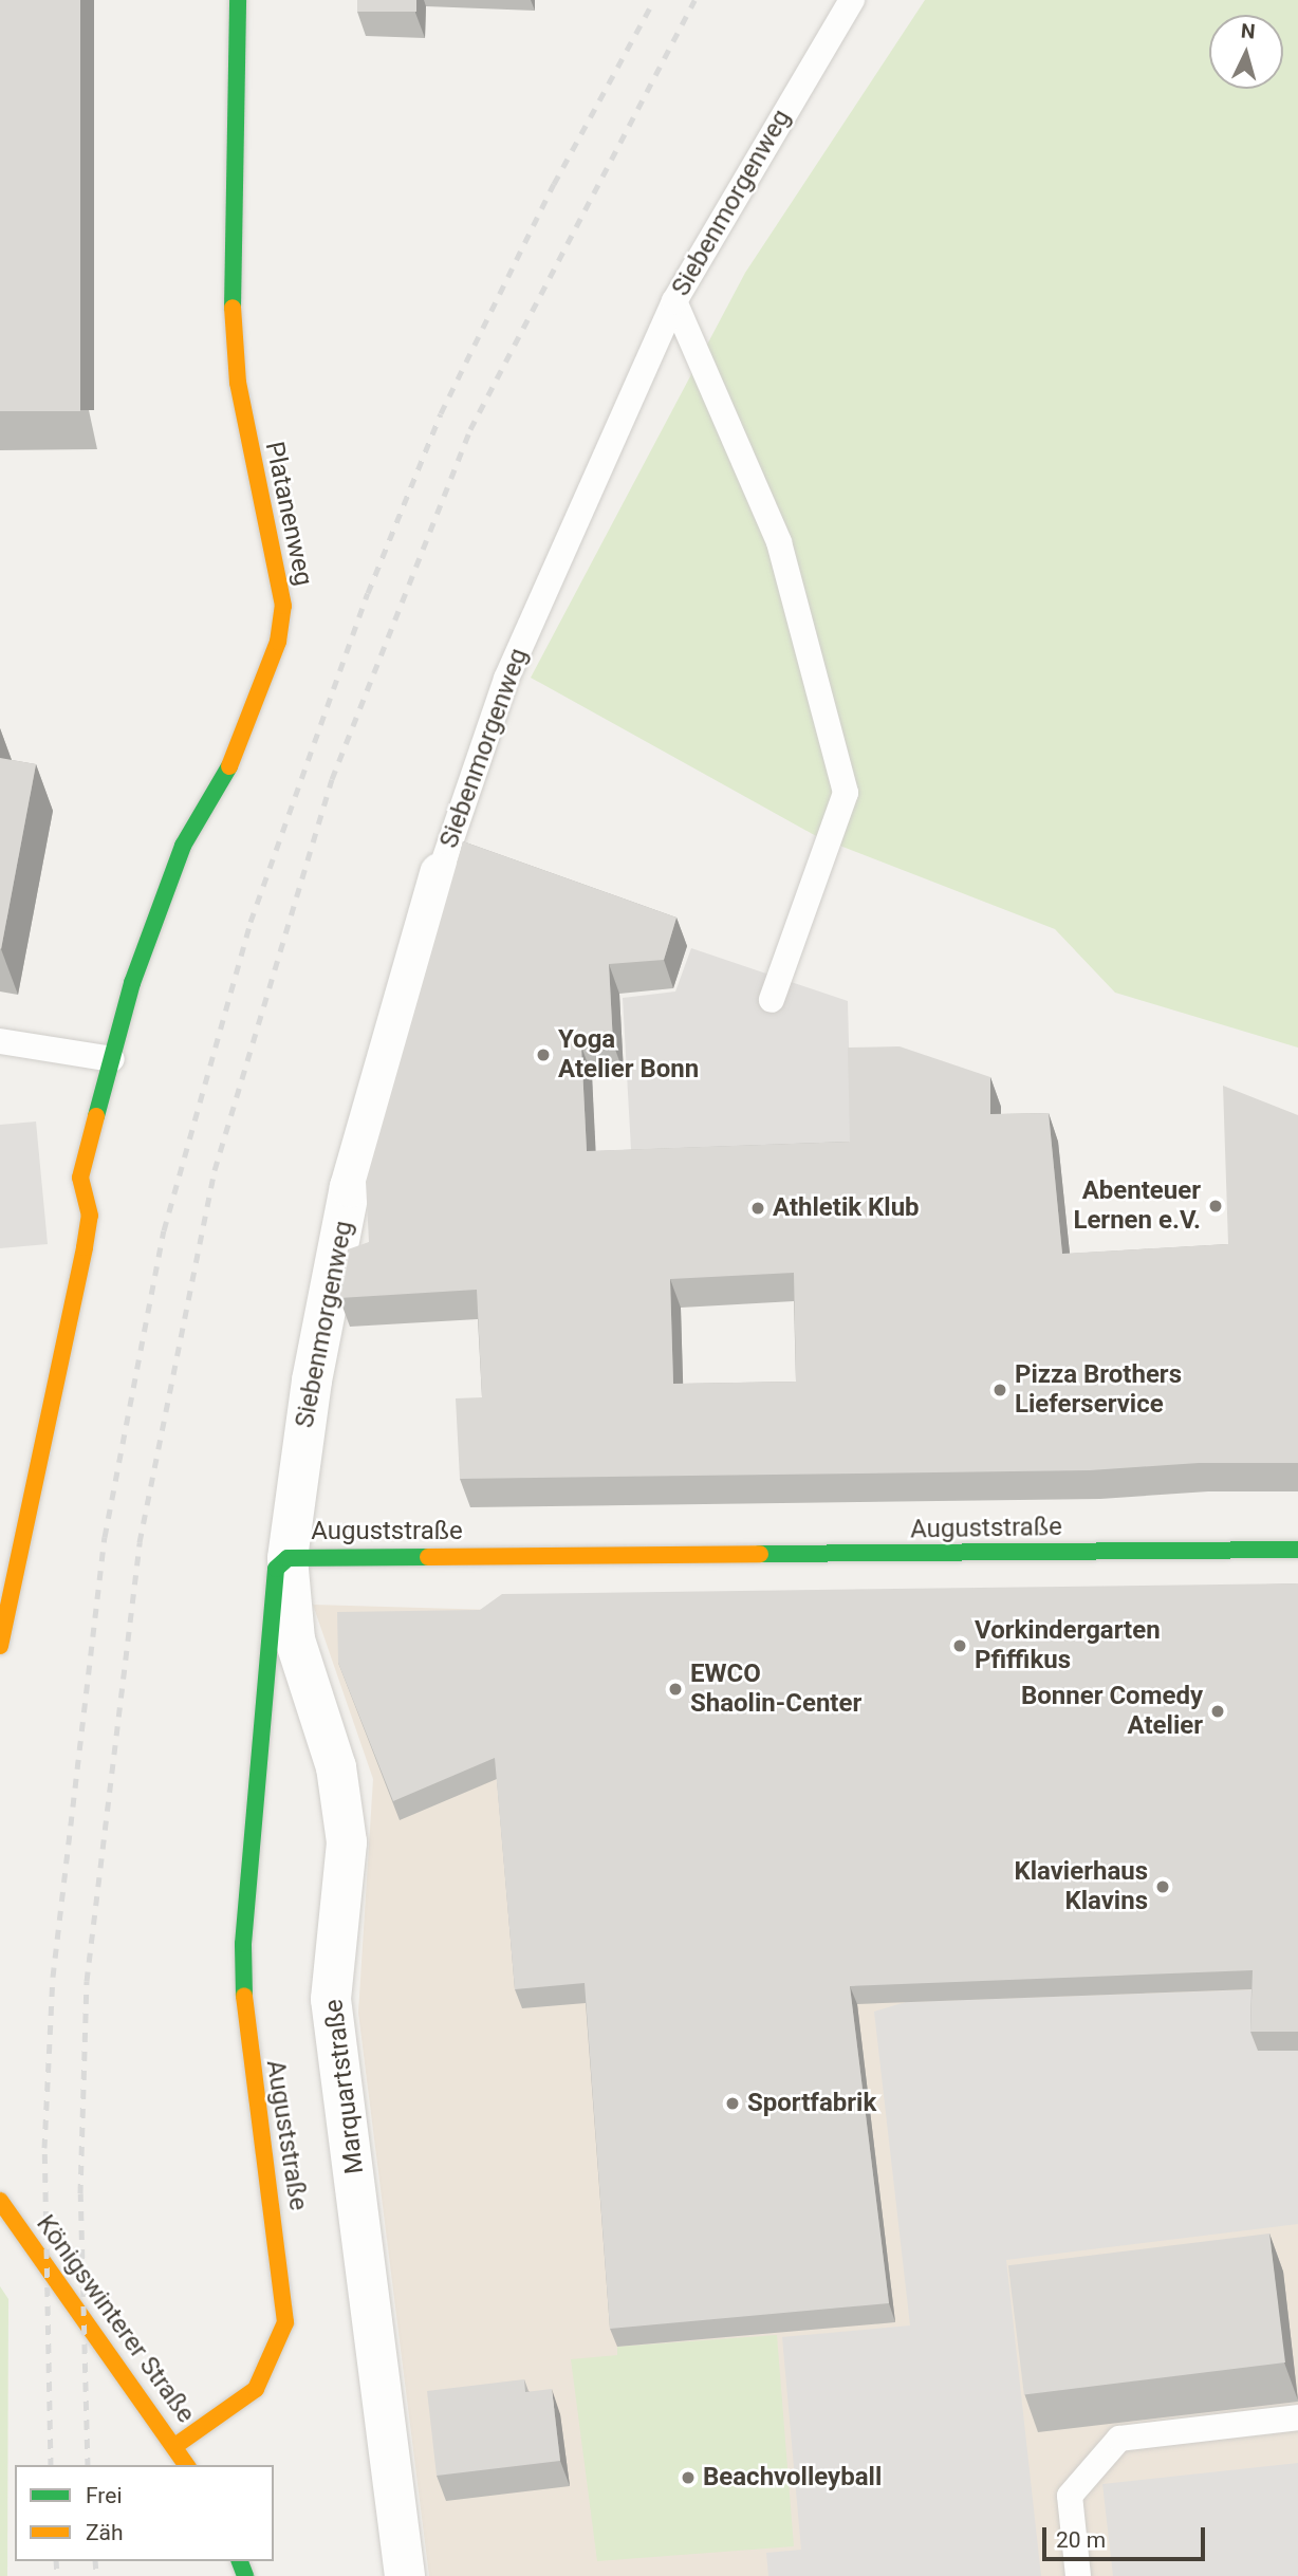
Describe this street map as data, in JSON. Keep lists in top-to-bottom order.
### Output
{
  "streets": {
    "street": [
      "Siebenmorgenweg",
      "Platanenweg",
      "Auguststraße",
      "Marquartstraße",
      "Königswinterer Straße"
    ]
  },
  "crossings": [
    ["Siebenmorgenweg", "Auguststraße"],
    ["Siebenmorgenweg", "Marquartstraße"],
    ["Auguststraße", "Marquartstraße"],
    ["Auguststraße", "Königswinterer Straße"]
  ],
  "places": [
    "Yoga Atelier Bonn",
    "Abenteuer Lernen e.V.",
    "Athletik Klub",
    "Pizza Brothers Lieferservice",
    "Vorkindergarten Pfiffikus",
    "EWCO Shaolin-Center",
    "Bonner Comedy Atelier",
    "Klavierhaus Klavins",
    "Sportfabrik",
    "Beachvolleyball"
  ],
  "legend": ["Frei", "Zäh"],
  "scale_bar": "20 m",
  "north": "top"
}
